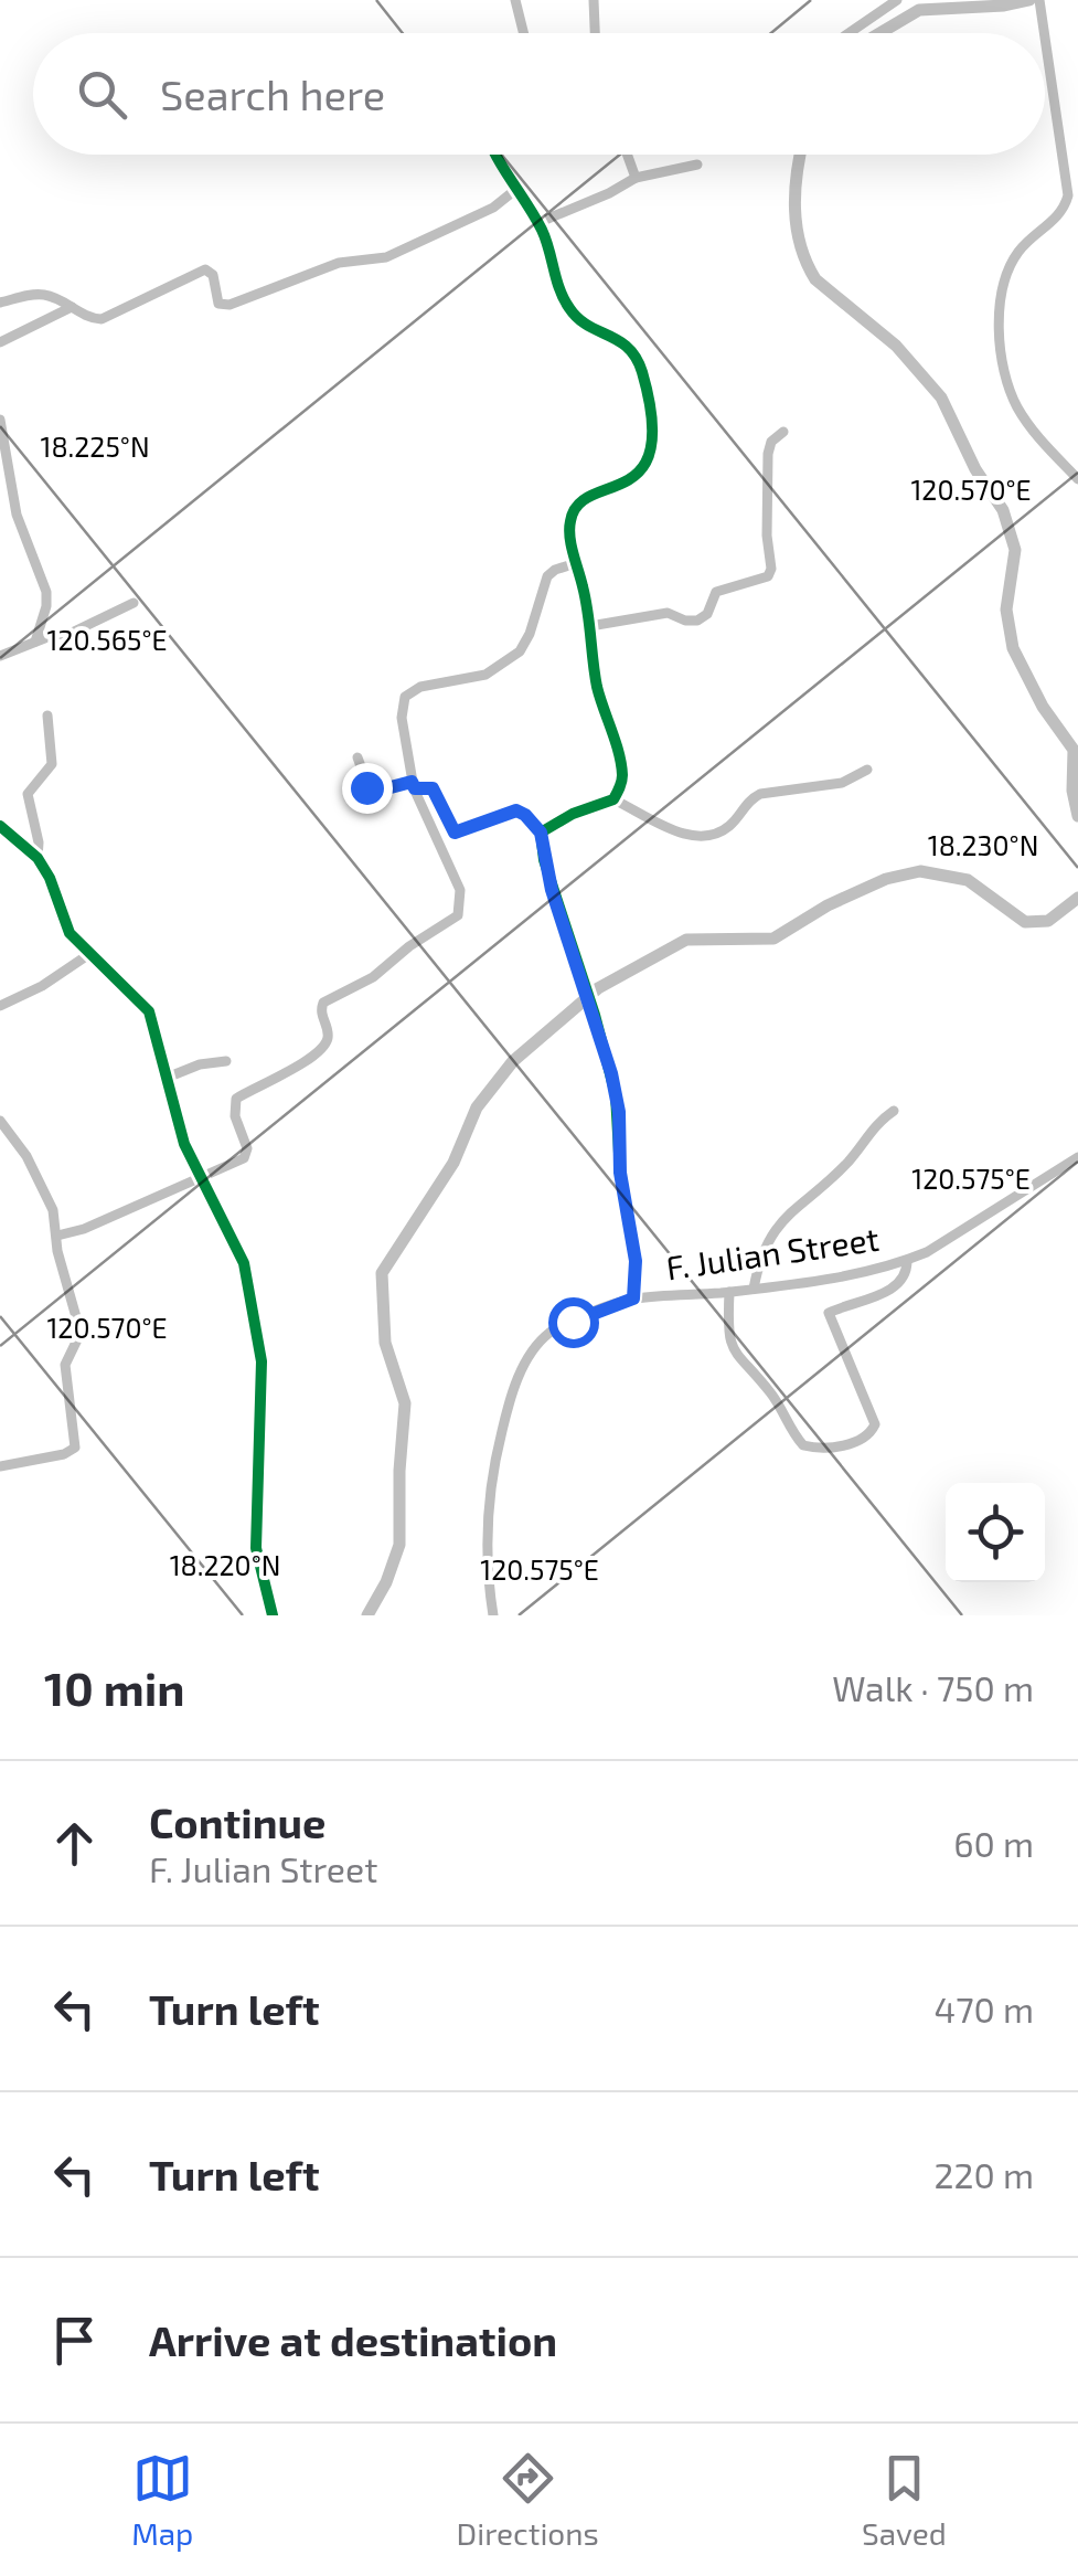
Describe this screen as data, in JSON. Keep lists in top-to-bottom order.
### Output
{
  "streets": {
    "street": ["F. Julian Street"]
  },
  "page": {
    "search": "Search here",
    "heading": ["10 min", "Walk · 750 m"],
    "list": [
      ["Continue", "F. Julian Street", "60 m"],
      ["Turn left", "470 m"],
      ["Turn left", "220 m"],
      "Arrive at destination"
    ],
    "nav": ["Map", "Directions", "Saved"]
  },
  "coordinates": [
    "18.225°N",
    "120.570°E",
    "120.565°E",
    "18.230°N",
    "120.575°E",
    "18.220°N"
  ]
}
